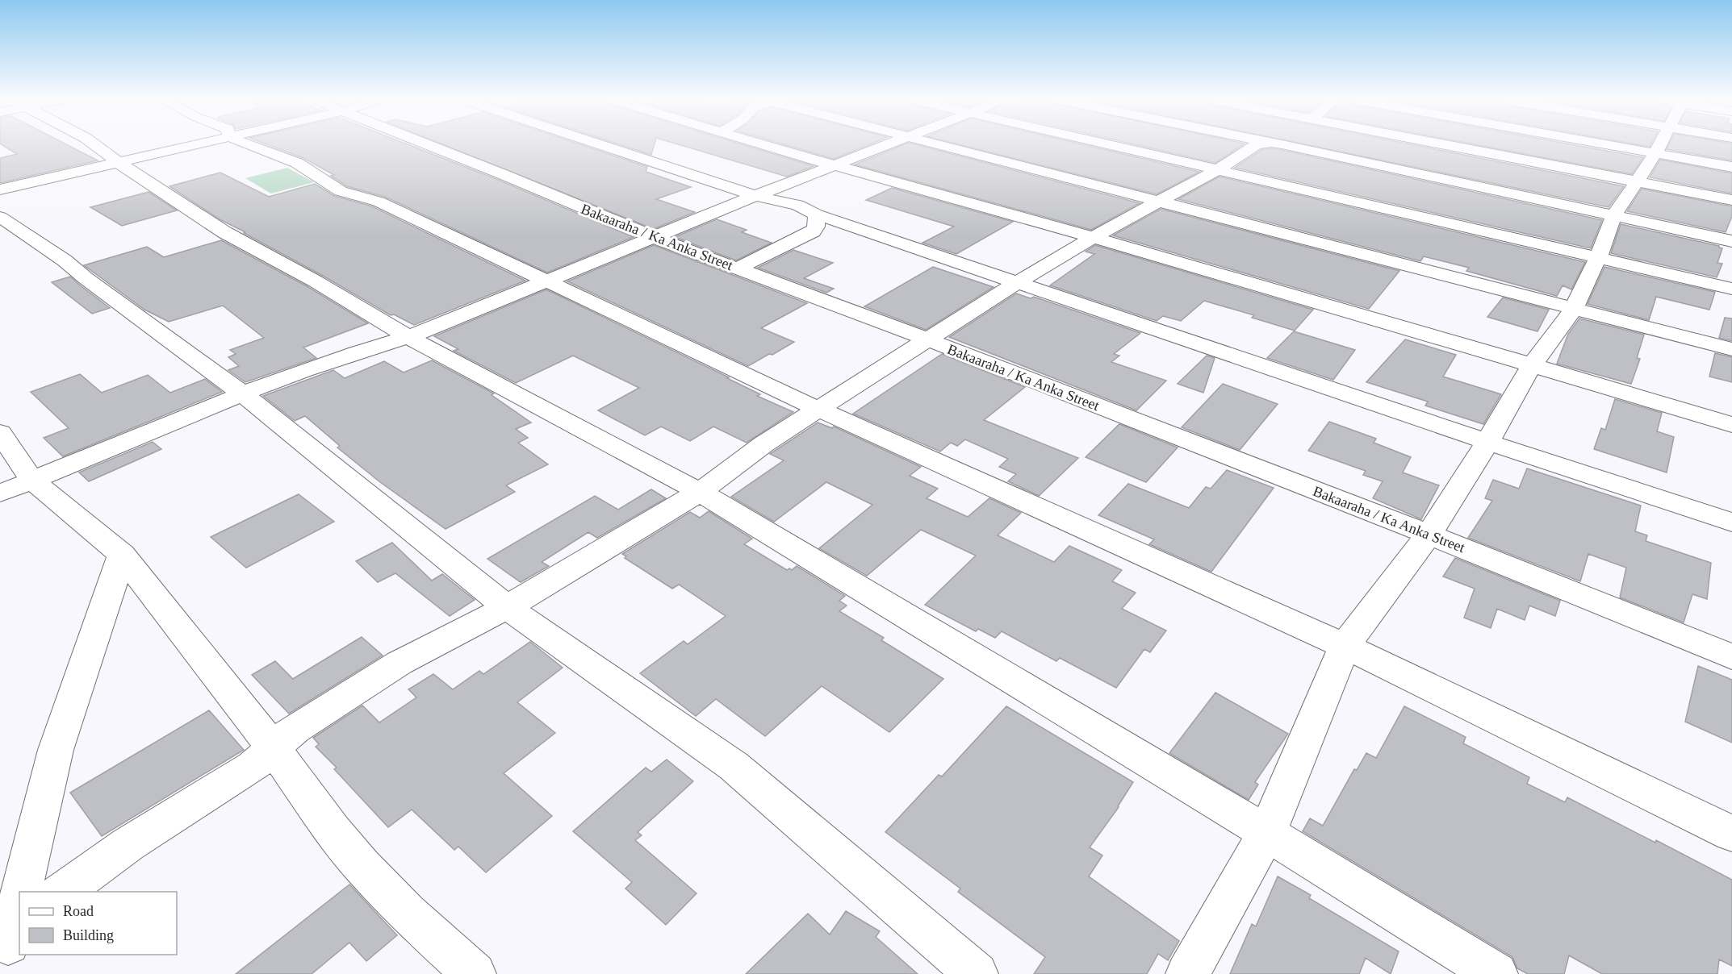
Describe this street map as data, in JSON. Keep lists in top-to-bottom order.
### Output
{
  "streets": {
    "street": ["Bakaaraha / Ka Anka Street"]
  },
  "legend": ["Road", "Building"]
}
